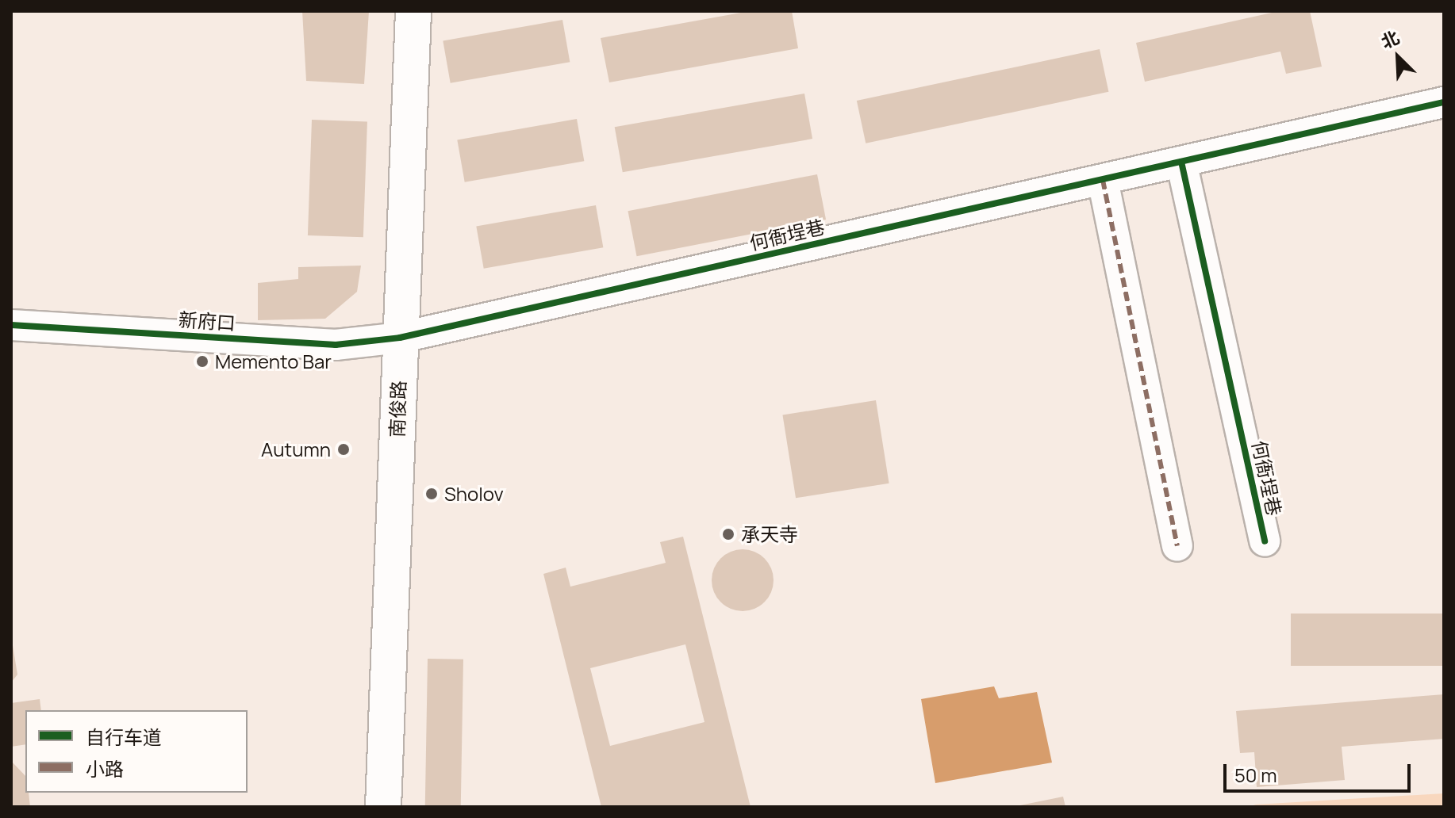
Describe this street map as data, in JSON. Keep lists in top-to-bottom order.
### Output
{
  "streets": {
    "main road": ["南俊路"],
    "street": ["何衙埕巷", "新府口"]
  },
  "crossings": [
    ["何衙埕巷", "新府口"],
    ["何衙埕巷", "南俊路"],
    ["新府口", "南俊路"]
  ],
  "places": [
    "Memento Bar",
    "Autumn",
    "Sholov",
    "承天寺"
  ],
  "legend": ["自行车道", "小路"],
  "scale_bar": "50 m",
  "north": "top left"
}
